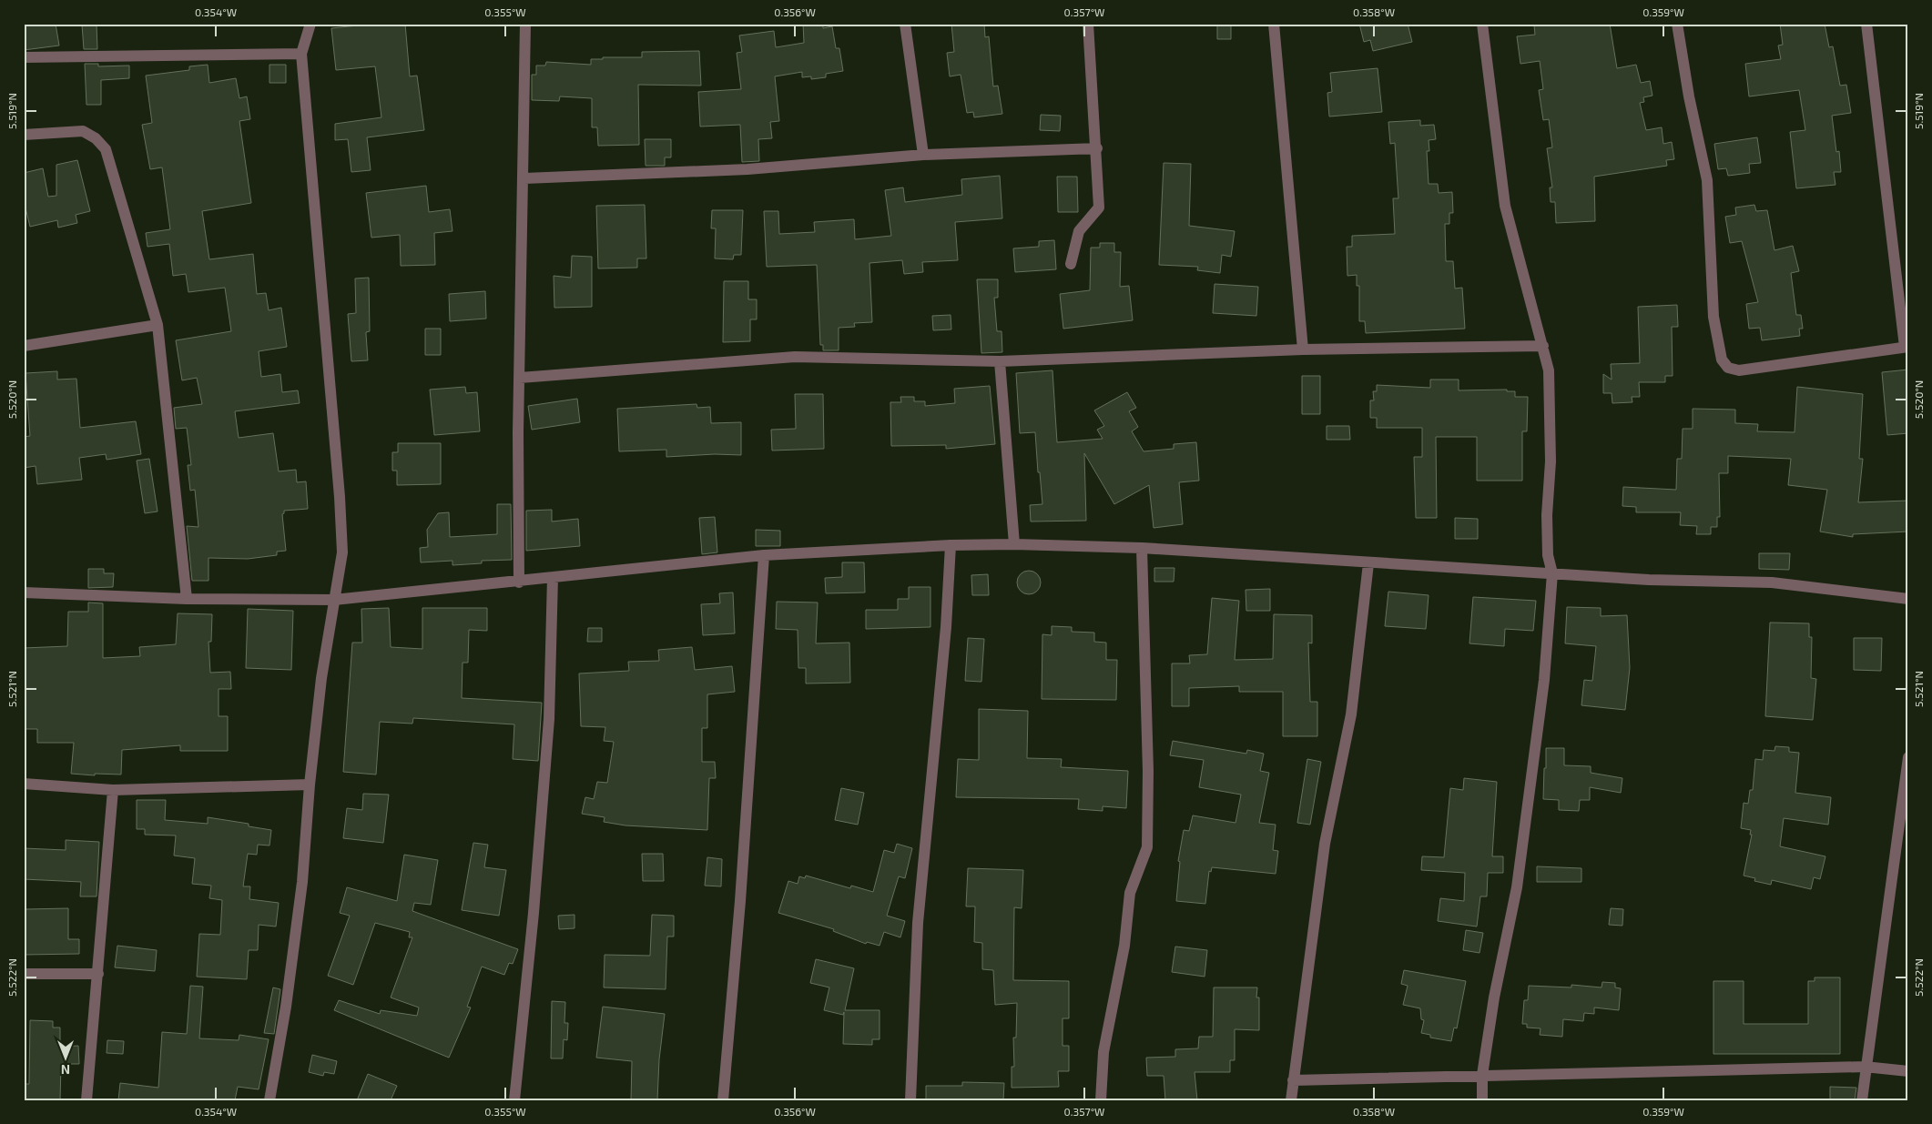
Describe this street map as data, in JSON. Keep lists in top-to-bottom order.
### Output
{
  "north": "bottom",
  "coordinates": [
    "0.354°W",
    "0.355°W",
    "0.356°W",
    "0.357°W",
    "0.358°W",
    "0.359°W",
    "5.519°N",
    "5.520°N",
    "5.521°N",
    "5.522°N"
  ]
}
